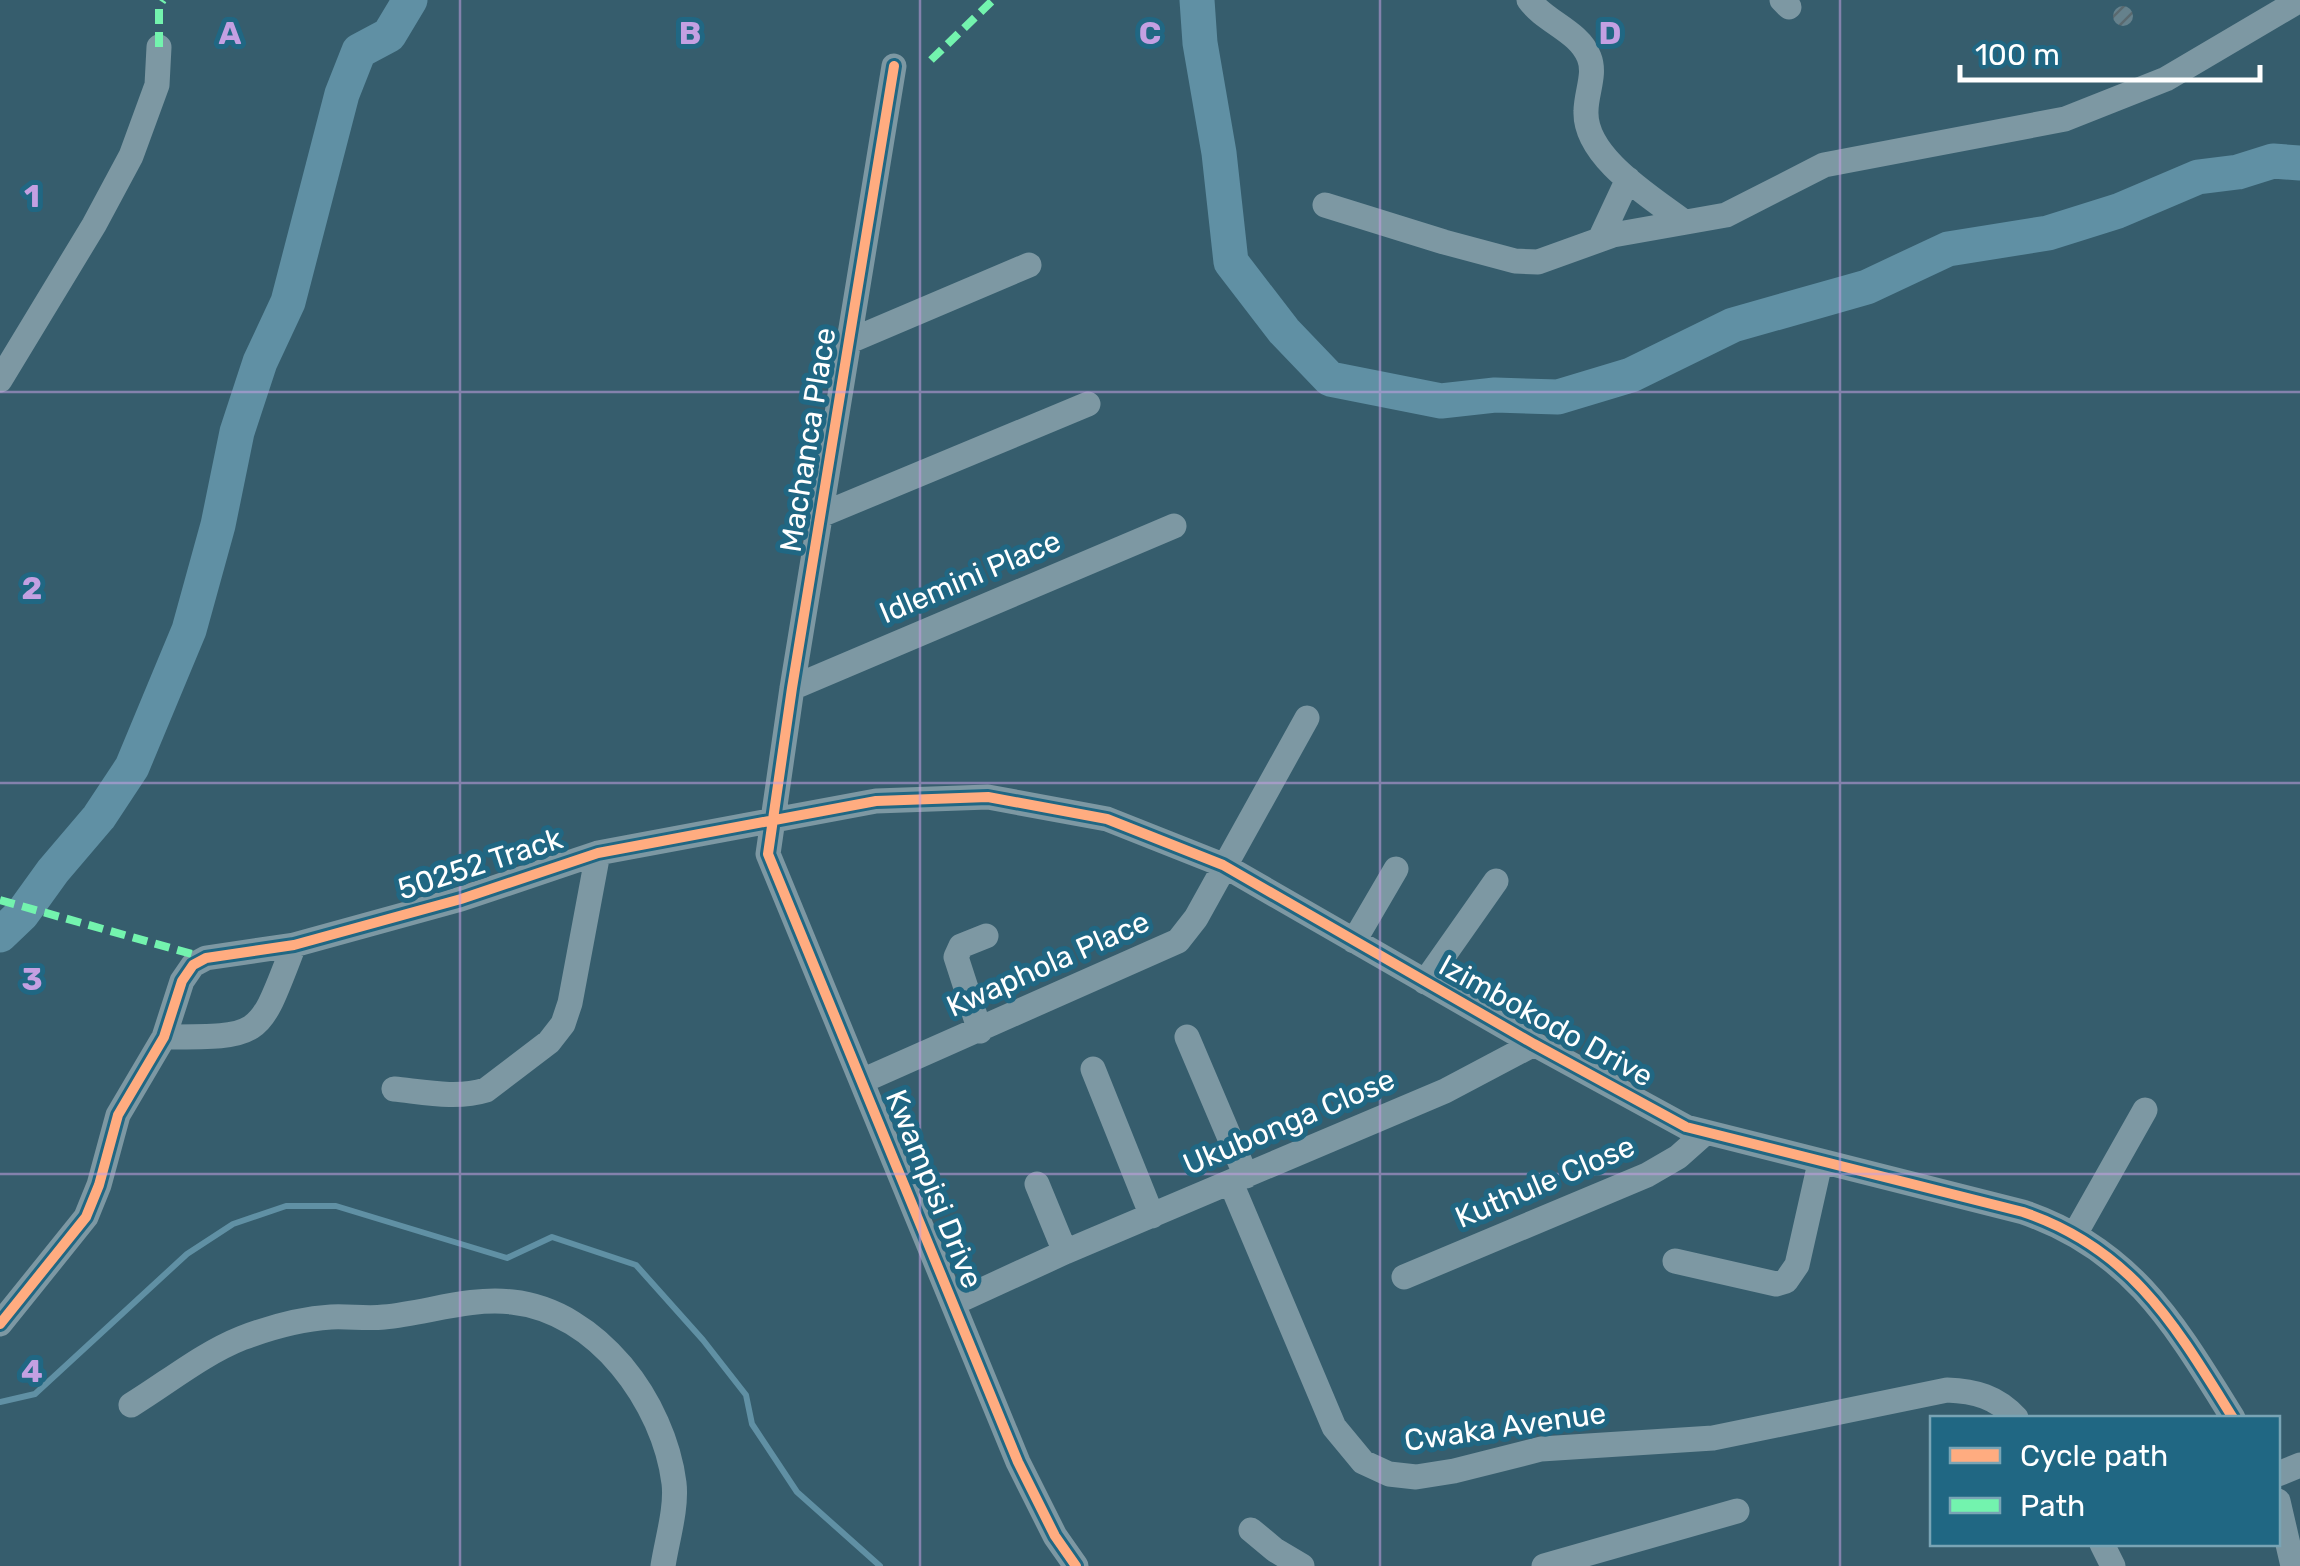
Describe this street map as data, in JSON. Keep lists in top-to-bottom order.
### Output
{
  "streets": {
    "street": [
      "Machanca Place",
      "Idlemini Place",
      "50252 Track",
      "Kwaphola Place",
      "Izimbokodo Drive",
      "Ukubonga Close",
      "Kuthule Close",
      "Kwampisi Drive",
      "Cwaka Avenue"
    ]
  },
  "crossings": [
    ["Machanca Place", "Idlemini Place"],
    ["Machanca Place", "50252 Track"],
    ["Machanca Place", "Izimbokodo Drive"],
    ["Machanca Place", "Kwampisi Drive"],
    ["50252 Track", "Izimbokodo Drive"],
    ["50252 Track", "Kwampisi Drive"],
    ["Kwaphola Place", "Izimbokodo Drive"],
    ["Kwaphola Place", "Kwampisi Drive"],
    ["Izimbokodo Drive", "Ukubonga Close"],
    ["Izimbokodo Drive", "Kuthule Close"],
    ["Izimbokodo Drive", "Kwampisi Drive"],
    ["Ukubonga Close", "Kwampisi Drive"],
    ["Ukubonga Close", "Cwaka Avenue"]
  ],
  "legend": ["Cycle path", "Path"],
  "scale_bar": "100 m",
  "grid": {
    "columns": [
      "A",
      "B",
      "C",
      "D"
    ],
    "rows": [
      "1",
      "2",
      "3",
      "4"
    ]
  }
}
